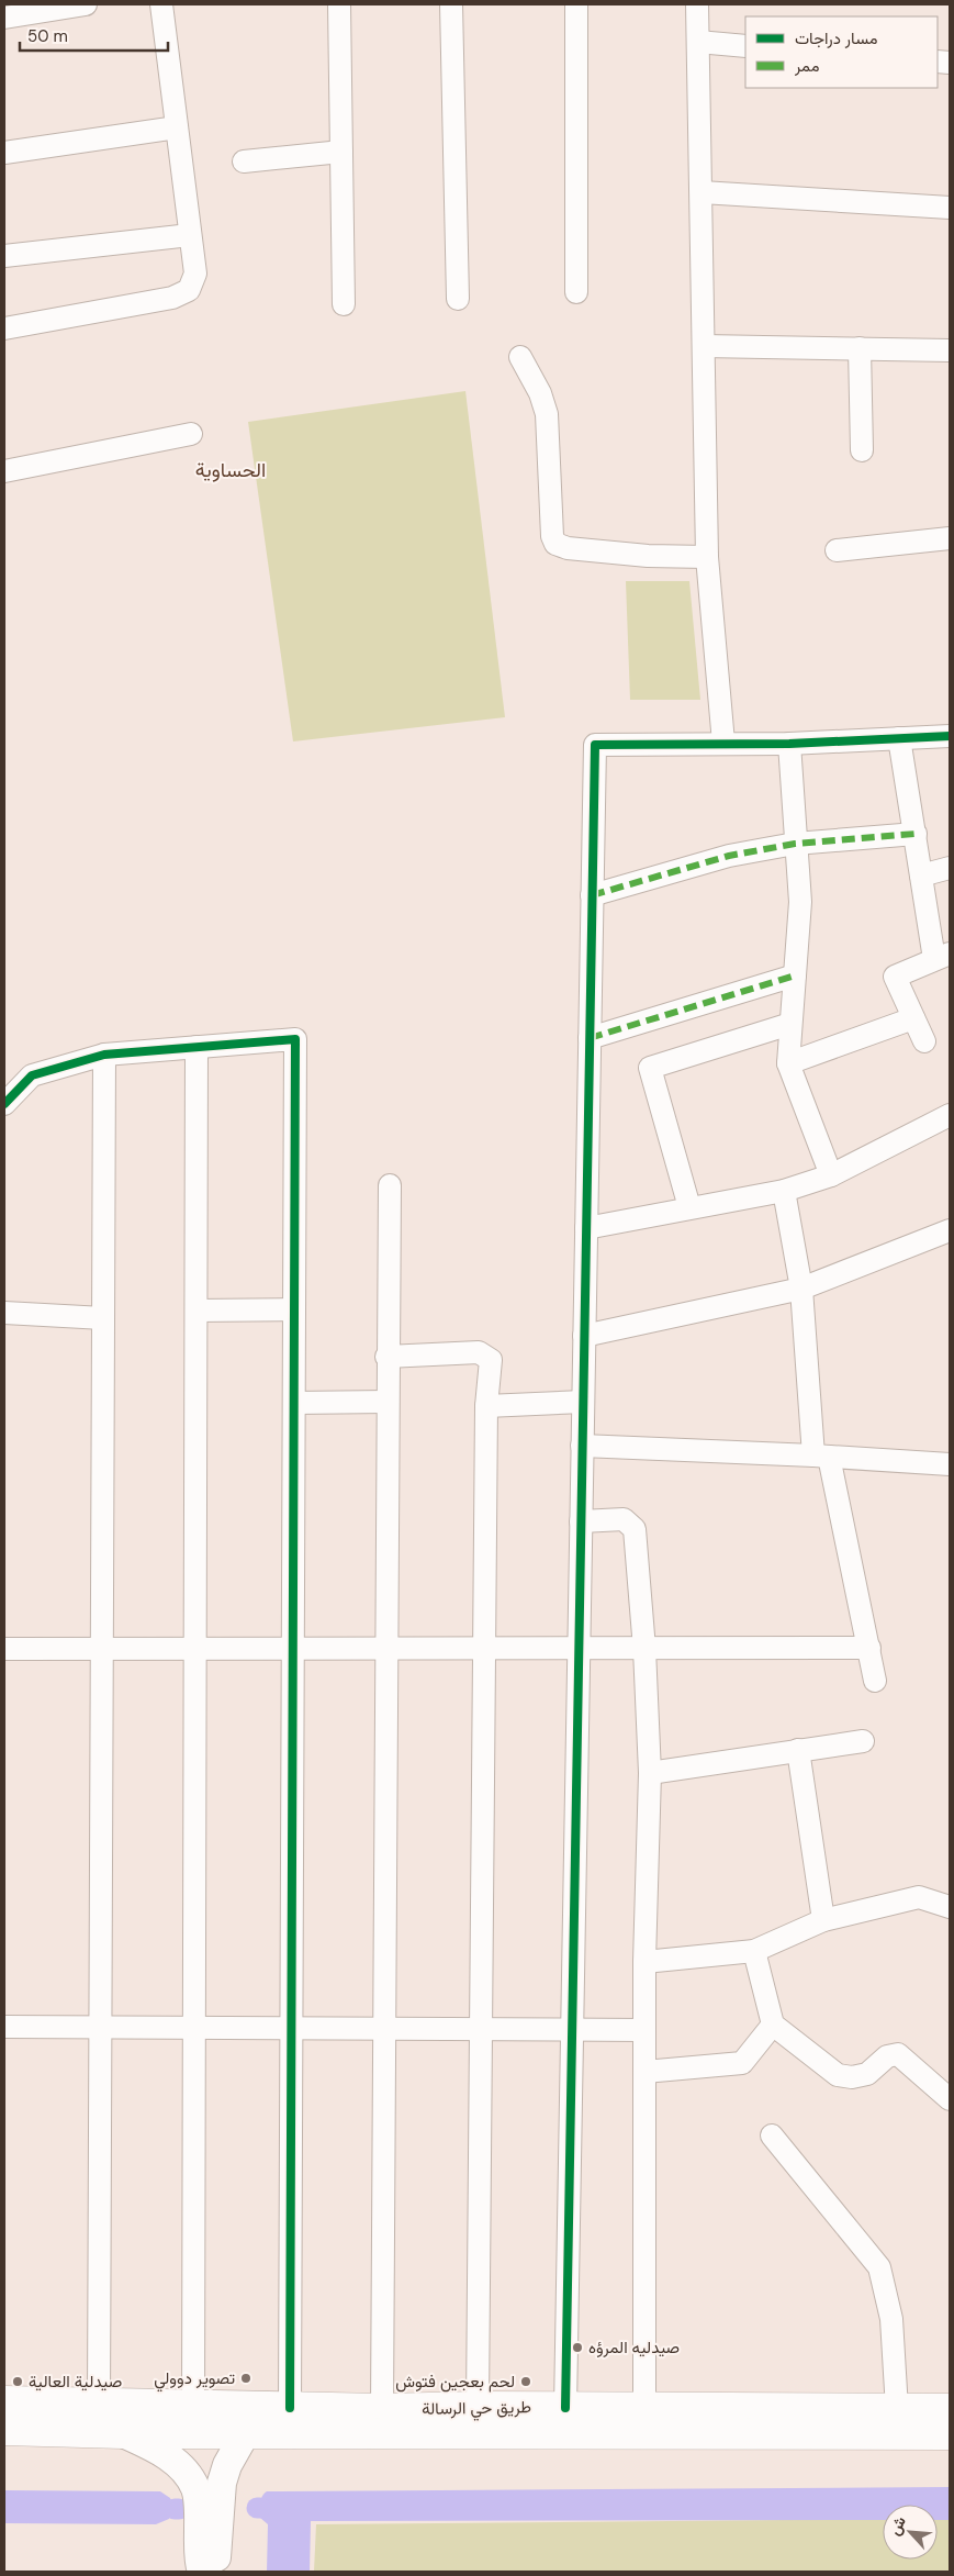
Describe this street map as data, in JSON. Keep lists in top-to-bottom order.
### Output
{
  "streets": {
    "main road": ["طريق حي الرسالة"]
  },
  "districts": ["الحساوية"],
  "places": [
    "صيدليه المرؤه",
    "تصوير دوولي",
    "صيدلية العالية",
    "لحم بعجين فتوش"
  ],
  "legend": ["مسار دراجات", "ممر"],
  "scale_bar": "50 m",
  "north": "top left"
}
